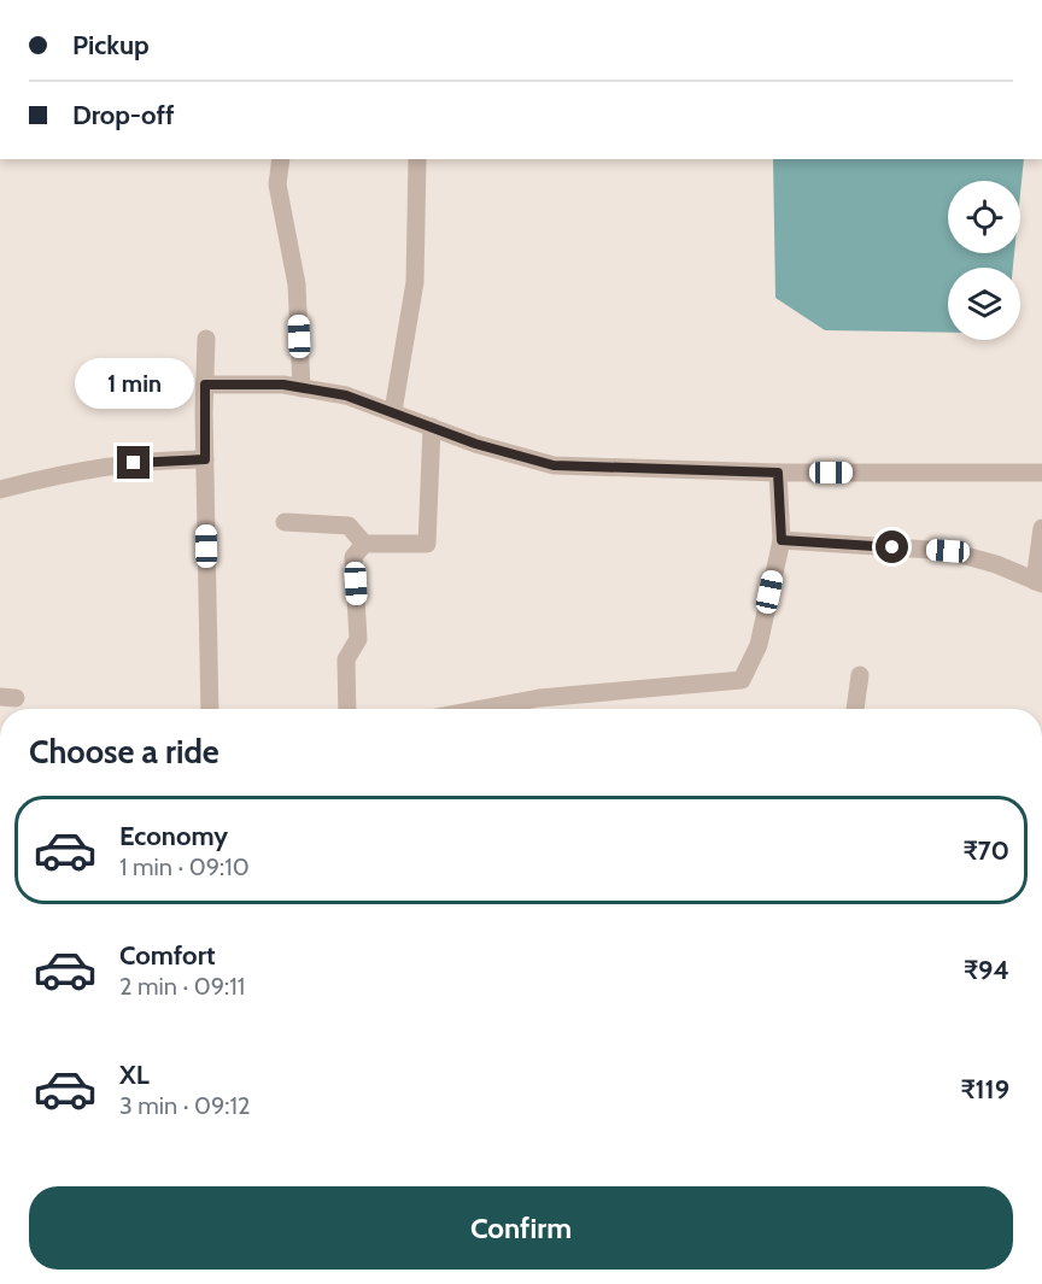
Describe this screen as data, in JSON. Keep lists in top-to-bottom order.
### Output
{
  "page": {
    "banner": ["Pickup", "Drop-off"],
    "bubble": "1 min",
    "heading": "Choose a ride",
    "list": [
      {
        "name": "Economy",
        "note": "1 min · 09:10",
        "value": "₹70"
      },
      {
        "name": "Comfort",
        "note": "2 min · 09:11",
        "value": "₹94"
      },
      {
        "name": "XL",
        "note": "3 min · 09:12",
        "value": "₹119"
      }
    ],
    "buttons": "Confirm"
  }
}
